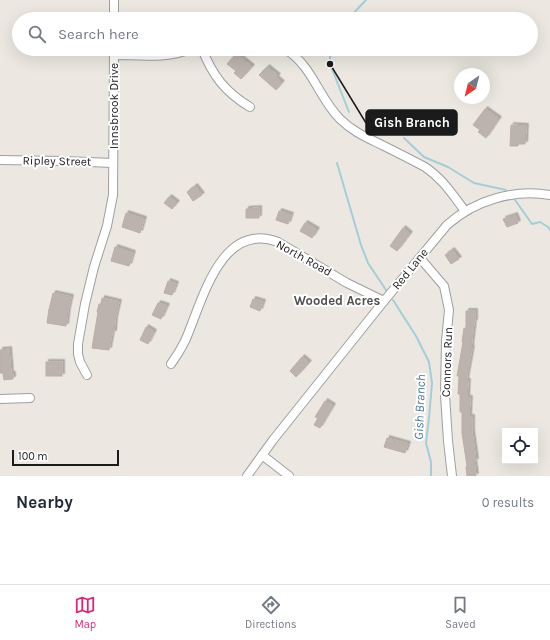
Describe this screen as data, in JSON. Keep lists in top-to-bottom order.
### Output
{
  "streets": {
    "street": [
      "Innsbrook Drive",
      "Ripley Street",
      "North Road",
      "Red Lane",
      "Connors Run"
    ]
  },
  "crossings": [
    ["Innsbrook Drive", "Ripley Street"],
    ["North Road", "Red Lane"],
    ["Red Lane", "Connors Run"]
  ],
  "districts": ["Wooded Acres"],
  "water": ["Gish Branch"],
  "places": ["Gish Branch"],
  "scale_bar": "100 m",
  "north": "bottom left",
  "page": {
    "search": "Search here",
    "scale": "100 m",
    "heading": ["Nearby", "0 results"],
    "nav": ["Map", "Directions", "Saved"]
  }
}
